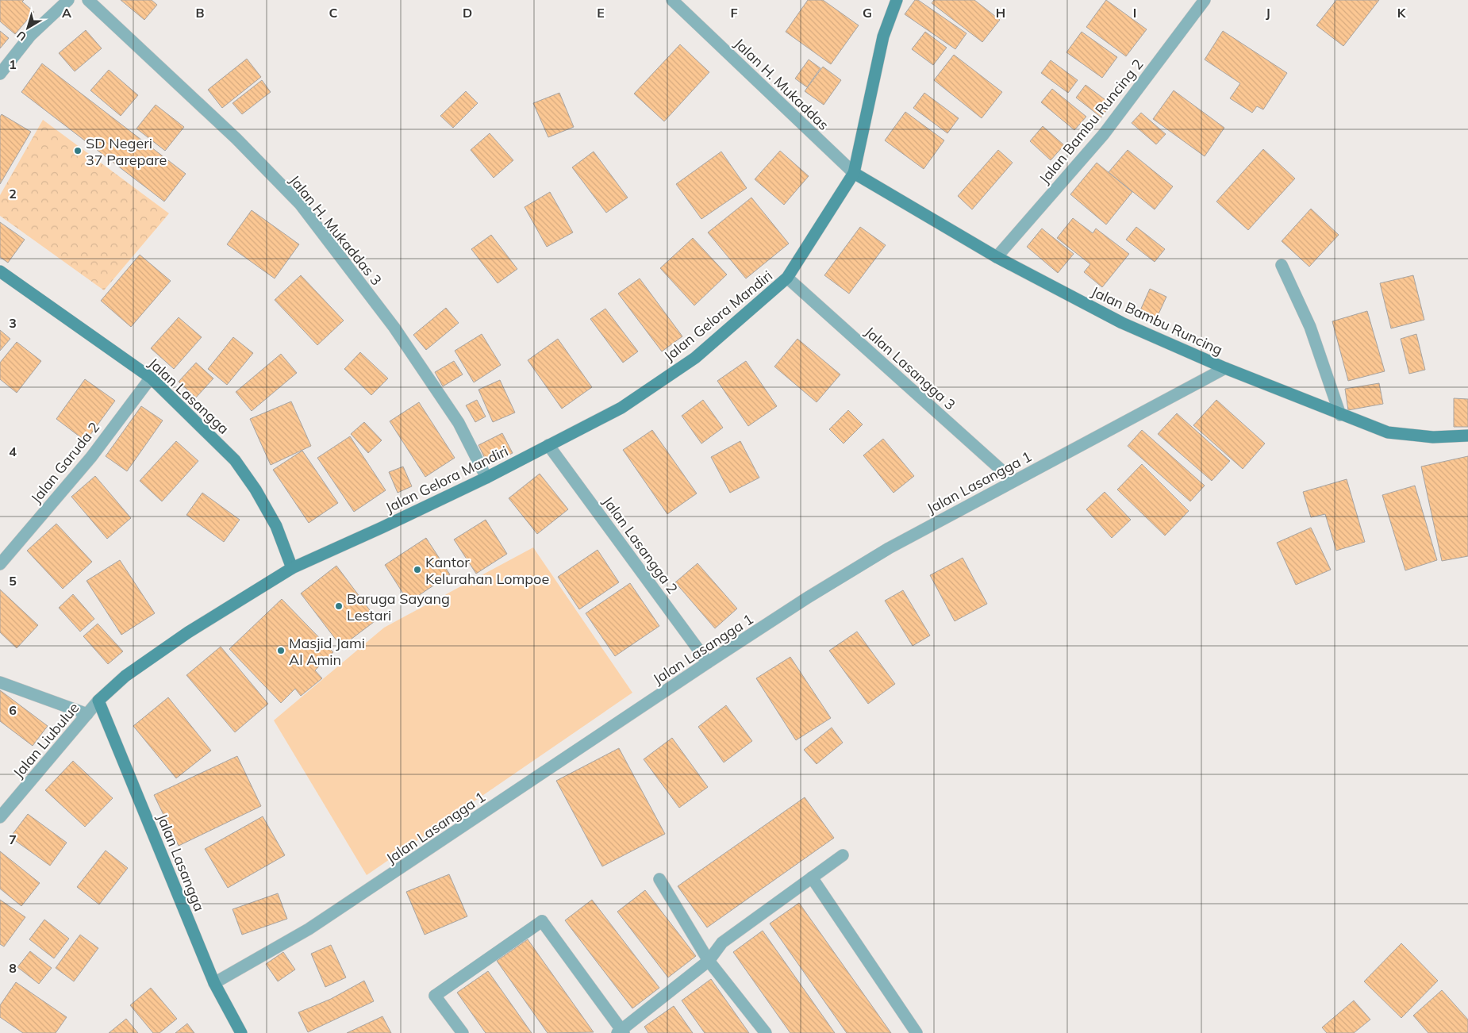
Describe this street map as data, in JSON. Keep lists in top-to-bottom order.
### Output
{
  "streets": {
    "street": [
      "Jalan H. Mukaddas",
      "Jalan Bambu Runcing 2",
      "Jalan H. Mukaddas 3",
      "Jalan Gelora Mandiri",
      "Jalan Bambu Runcing",
      "Jalan Lasangga 3",
      "Jalan Lasangga",
      "Jalan Garuda 2",
      "Jalan Lasangga 1",
      "Jalan Lasangga 2",
      "Jalan Liubulue"
    ]
  },
  "crossings": [
    ["Jalan H. Mukaddas", "Jalan Gelora Mandiri"],
    ["Jalan H. Mukaddas", "Jalan Bambu Runcing"],
    ["Jalan Bambu Runcing 2", "Jalan Bambu Runcing"],
    ["Jalan H. Mukaddas 3", "Jalan Gelora Mandiri"],
    ["Jalan Gelora Mandiri", "Jalan Bambu Runcing"],
    ["Jalan Gelora Mandiri", "Jalan Lasangga 3"],
    ["Jalan Gelora Mandiri", "Jalan Lasangga"],
    ["Jalan Gelora Mandiri", "Jalan Lasangga 2"],
    ["Jalan Gelora Mandiri", "Jalan Liubulue"],
    ["Jalan Bambu Runcing", "Jalan Lasangga 1"],
    ["Jalan Lasangga 3", "Jalan Lasangga 1"],
    ["Jalan Lasangga", "Jalan Garuda 2"],
    ["Jalan Lasangga", "Jalan Lasangga 1"],
    ["Jalan Lasangga", "Jalan Liubulue"],
    ["Jalan Lasangga 1", "Jalan Lasangga 2"]
  ],
  "places": [
    "SD Negeri 37 Parepare",
    "Kantor Kelurahan Lompoe",
    "Baruga Sayang Lestari",
    "Masjid Jami Al Amin"
  ],
  "north": "bottom left",
  "grid": {
    "columns": [
      "A",
      "B",
      "C",
      "D",
      "E",
      "F",
      "G",
      "H",
      "I",
      "J",
      "K"
    ],
    "rows": [
      "1",
      "2",
      "3",
      "4",
      "5",
      "6",
      "7",
      "8"
    ]
  }
}
